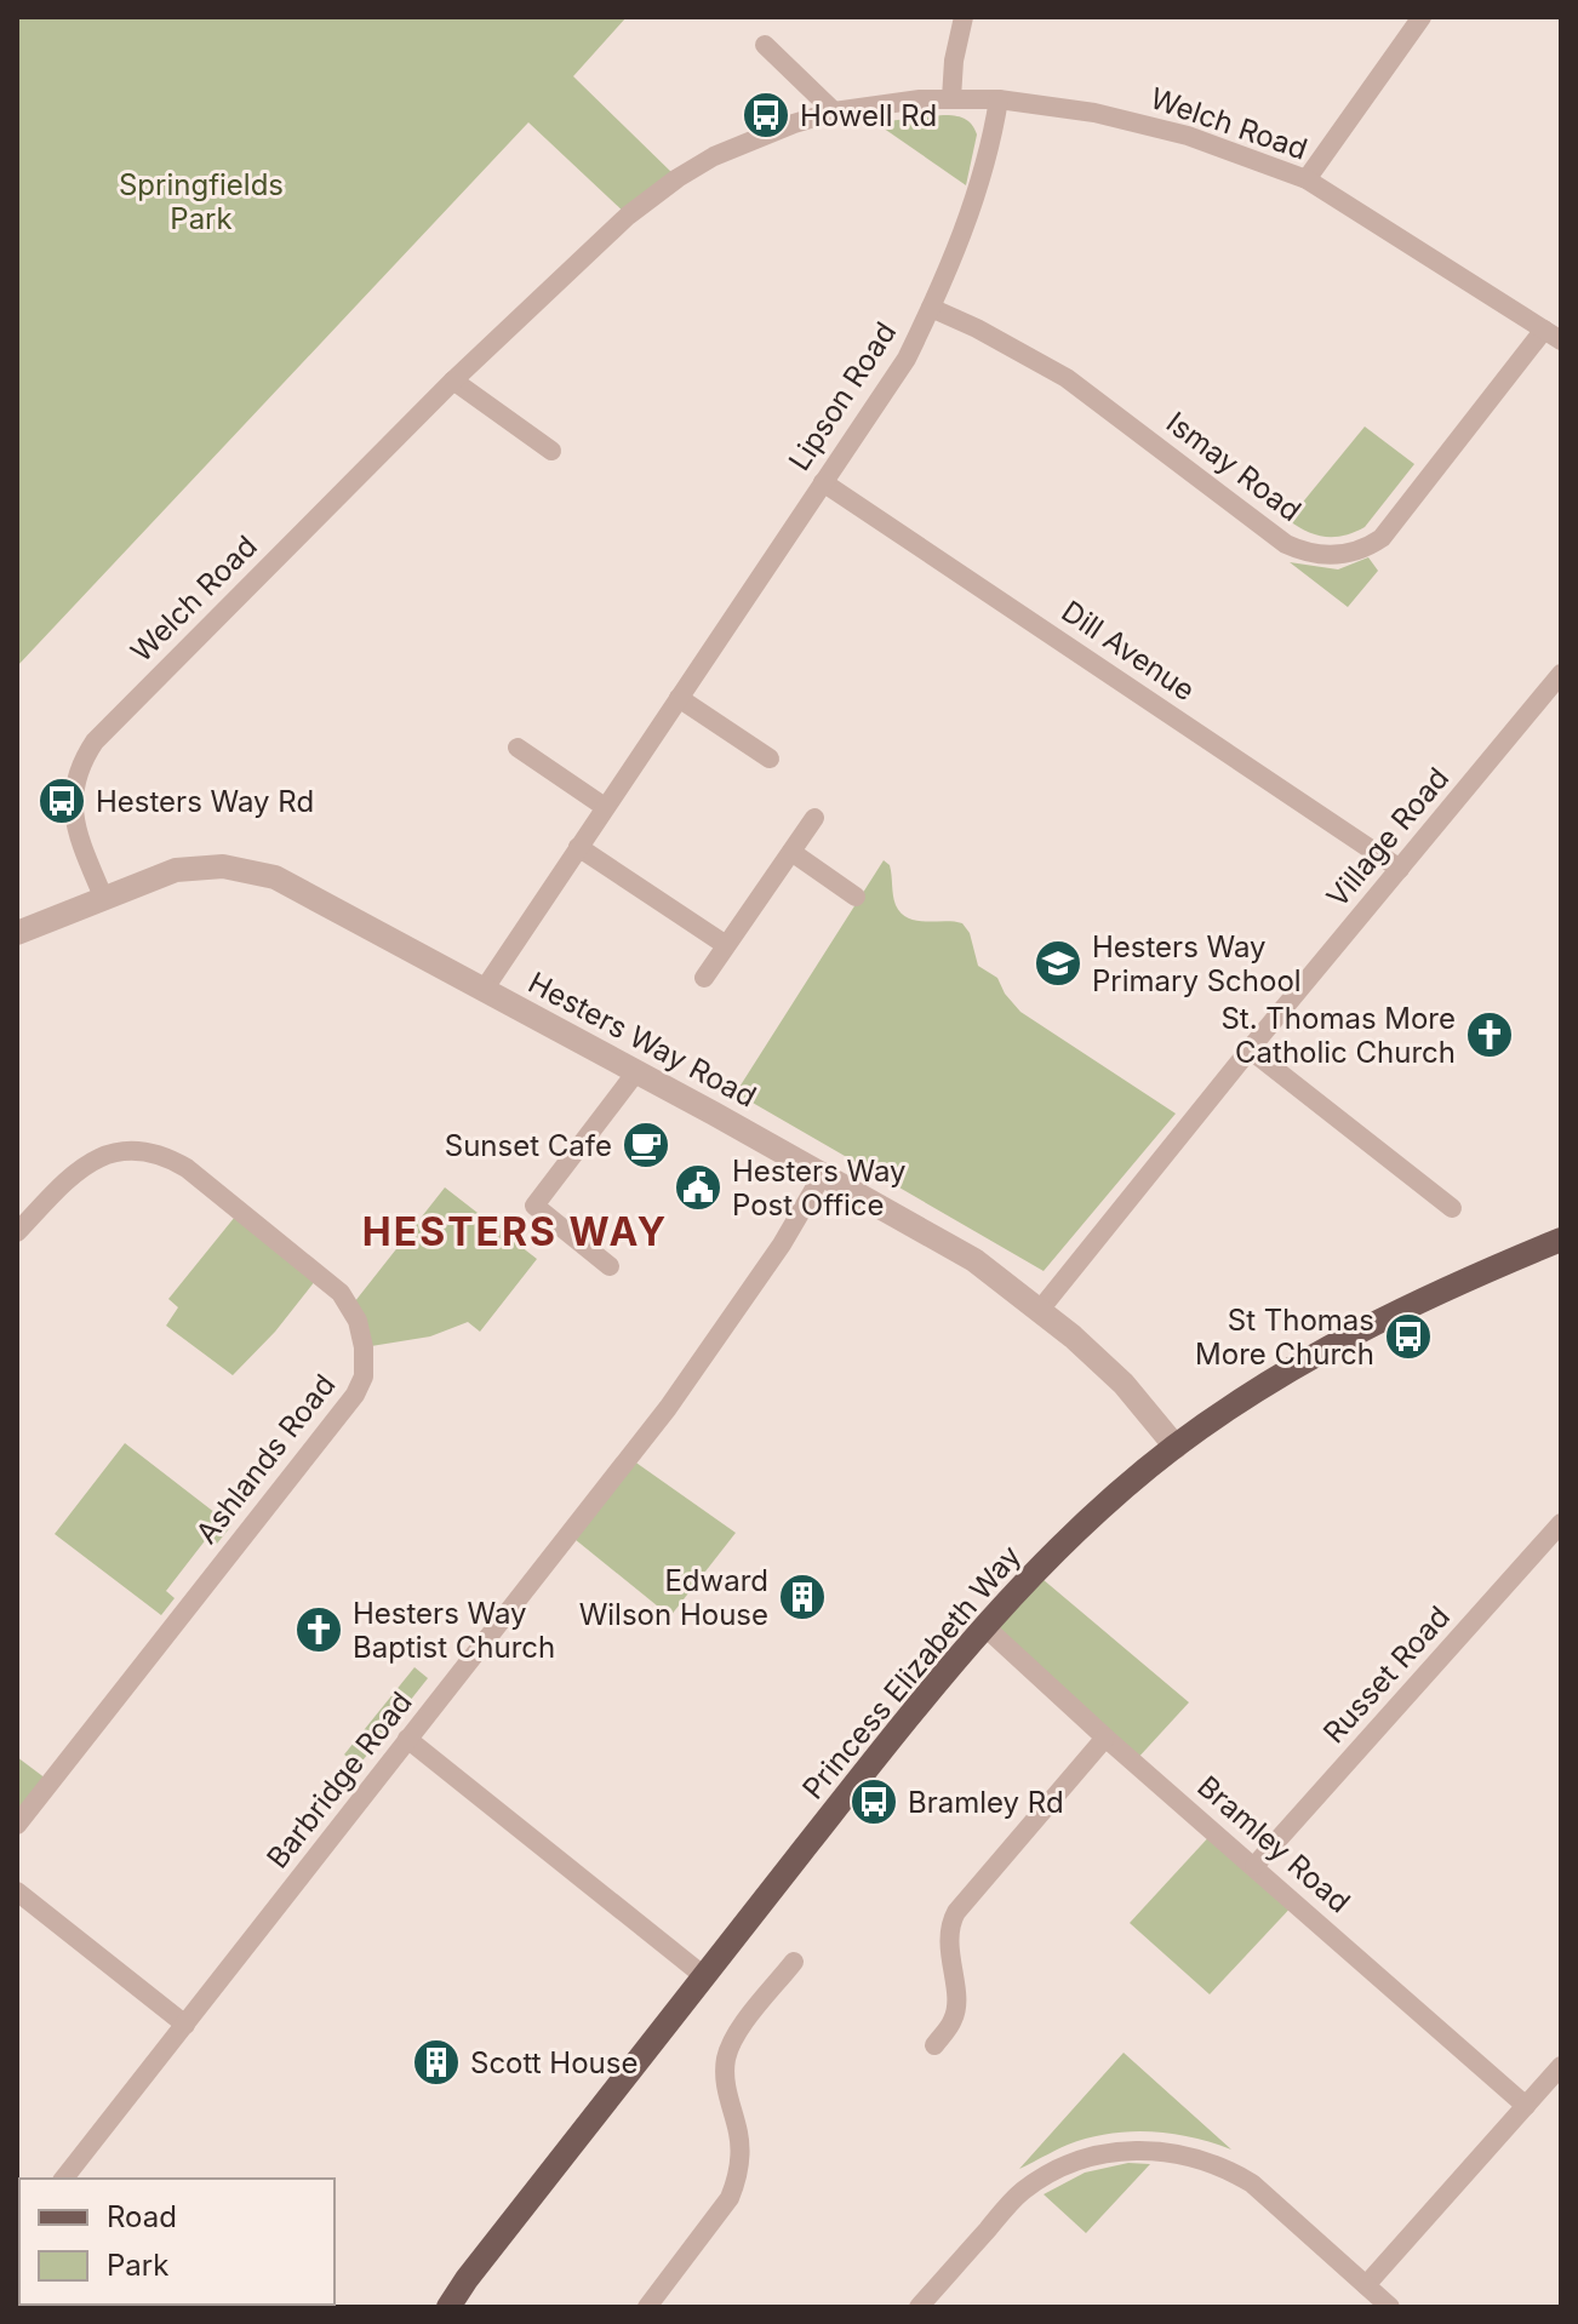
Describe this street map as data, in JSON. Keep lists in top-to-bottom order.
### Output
{
  "streets": {
    "main road": ["Princess Elizabeth Way"],
    "street": [
      "Welch Road",
      "Lipson Road",
      "Ismay Road",
      "Dill Avenue",
      "Village Road",
      "Hesters Way Road",
      "Ashlands Road",
      "Russet Road",
      "Barbridge Road",
      "Bramley Road"
    ]
  },
  "crossings": [
    ["Welch Road", "Lipson Road"],
    ["Welch Road", "Ismay Road"],
    ["Welch Road", "Hesters Way Road"],
    ["Lipson Road", "Ismay Road"],
    ["Lipson Road", "Dill Avenue"],
    ["Lipson Road", "Hesters Way Road"],
    ["Dill Avenue", "Village Road"],
    ["Village Road", "Hesters Way Road"],
    ["Hesters Way Road", "Princess Elizabeth Way"],
    ["Hesters Way Road", "Barbridge Road"],
    ["Princess Elizabeth Way", "Bramley Road"],
    ["Russet Road", "Bramley Road"]
  ],
  "districts": ["HESTERS WAY"],
  "parks": ["Springfields Park"],
  "places": {
    "bus stop": [
      "Howell Rd",
      "Hesters Way Rd",
      "St Thomas More Church",
      "Bramley Rd"
    ],
    "school or university": ["Hesters Way Primary School"],
    "church": ["St. Thomas More Catholic Church", "Hesters Way Baptist Church"],
    "cafe": ["Sunset Cafe"],
    "public building": ["Hesters Way Post Office"],
    "building": ["Edward Wilson House", "Scott House"]
  },
  "legend": ["Road", "Park"]
}
